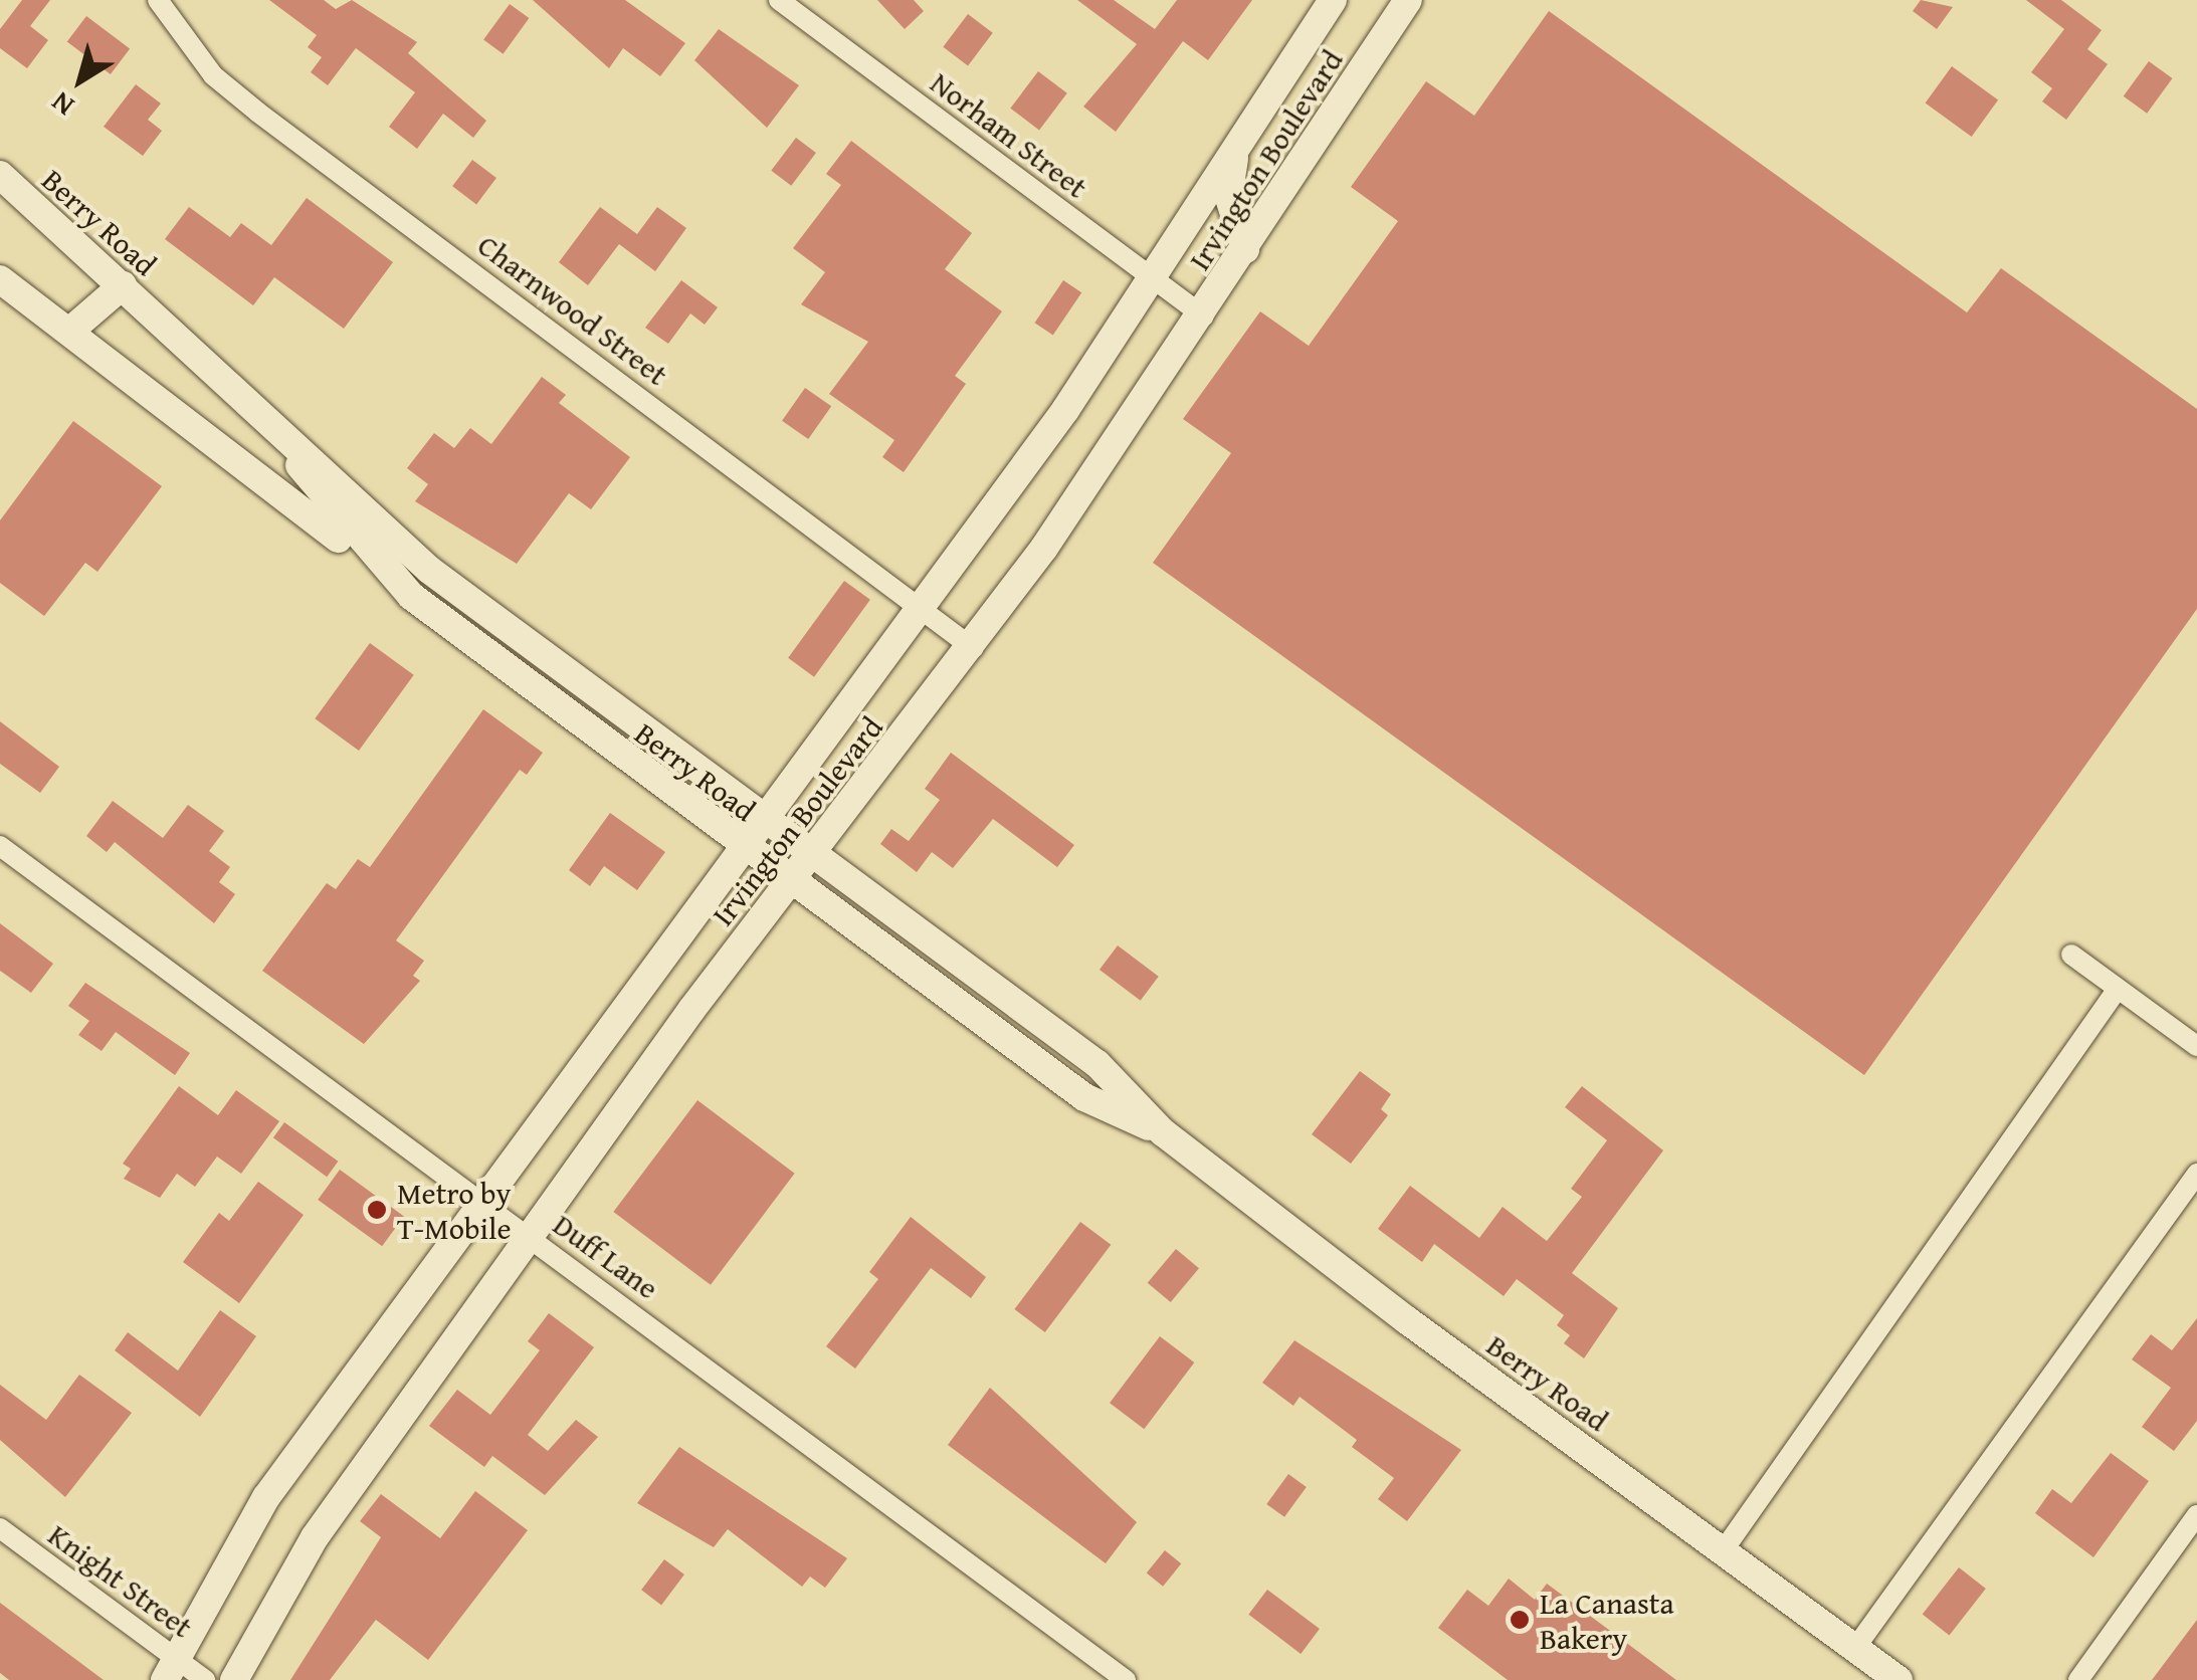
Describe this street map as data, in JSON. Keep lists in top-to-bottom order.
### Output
{
  "streets": {
    "main road": ["Irvington Boulevard", "Berry Road"],
    "street": [
      "Norham Street",
      "Charnwood Street",
      "Duff Lane",
      "Knight Street"
    ]
  },
  "crossings": [
    ["Norham Street", "Irvington Boulevard"],
    ["Irvington Boulevard", "Berry Road"],
    ["Irvington Boulevard", "Charnwood Street"],
    ["Irvington Boulevard", "Duff Lane"],
    ["Irvington Boulevard", "Knight Street"]
  ],
  "places": ["Metro by T-Mobile", "La Canasta Bakery"],
  "north": "bottom left"
}
